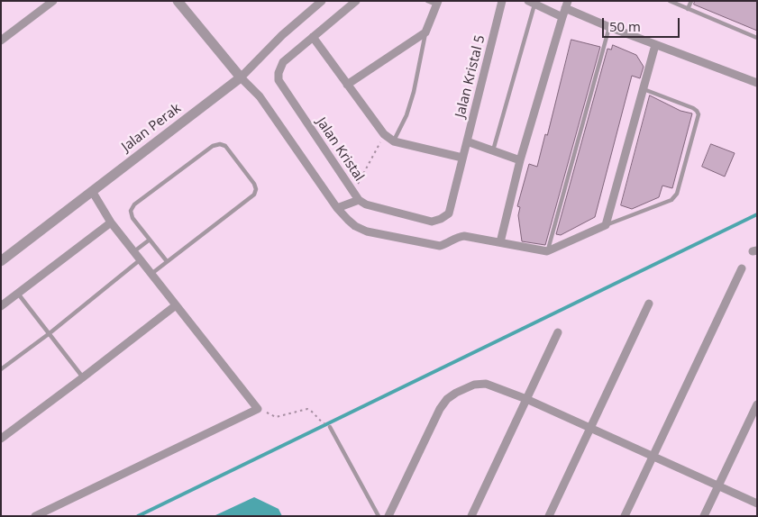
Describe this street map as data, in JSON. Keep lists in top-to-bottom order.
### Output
{
  "streets": {
    "street": ["Jalan Kristal 5", "Jalan Perak", "Jalan Kristal"]
  },
  "crossings": [
    ["Jalan Kristal 5", "Jalan Kristal"]
  ],
  "scale_bar": "50 m"
}
